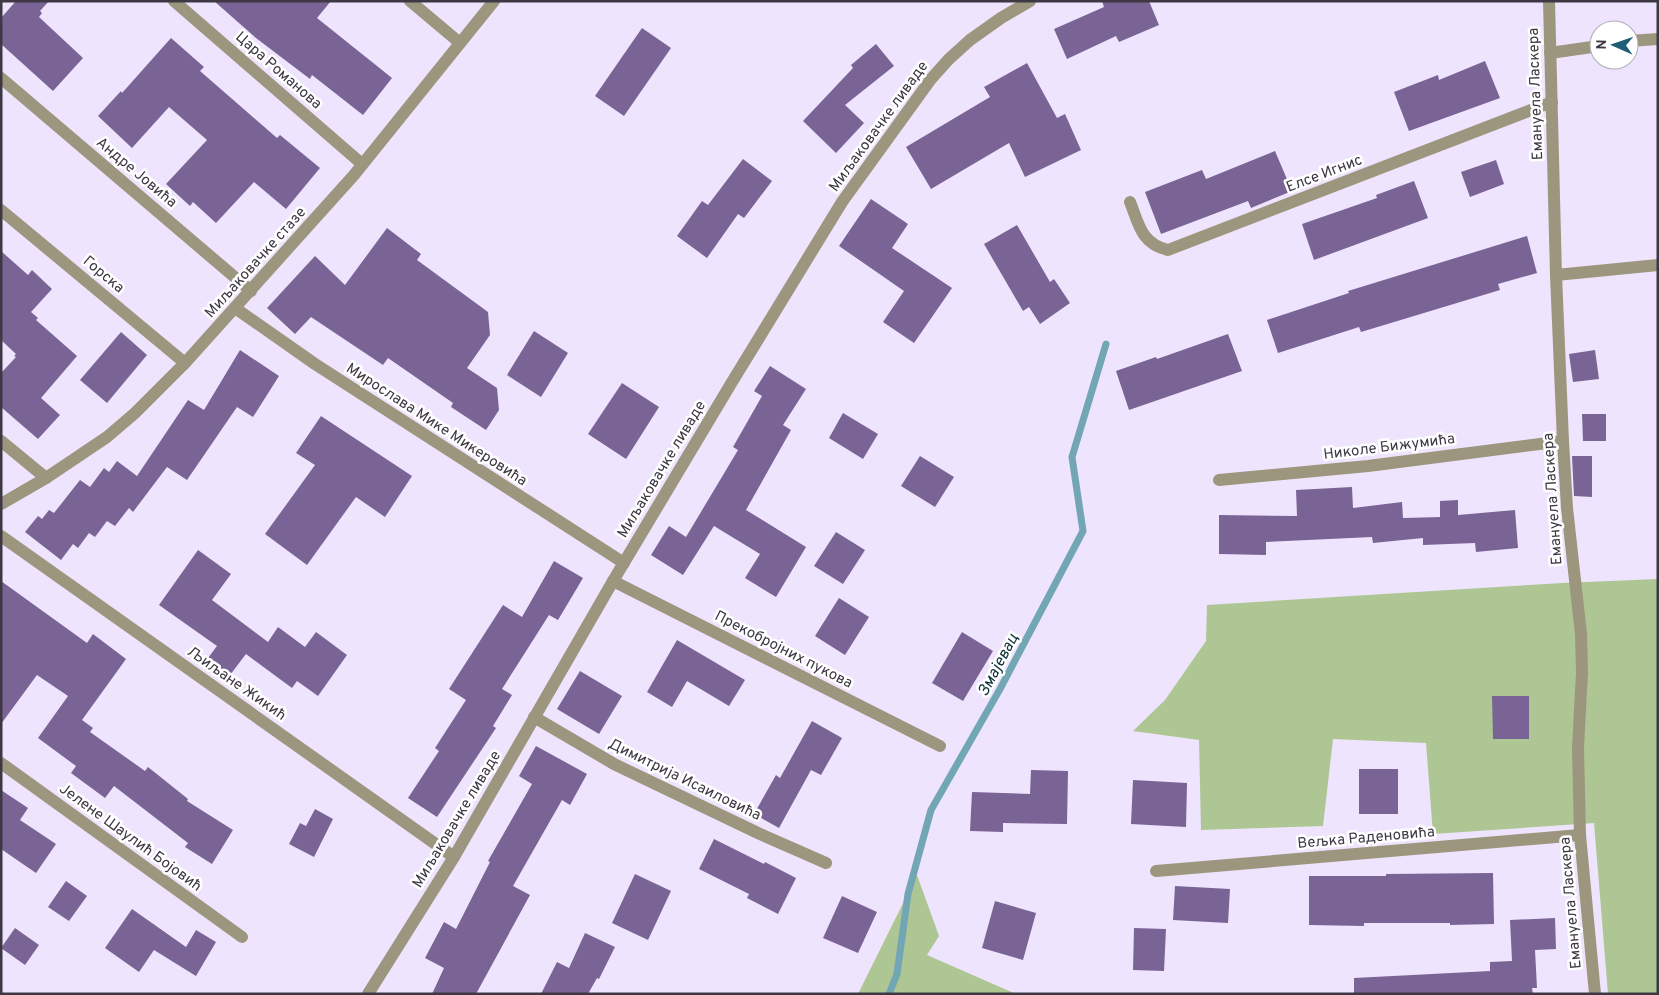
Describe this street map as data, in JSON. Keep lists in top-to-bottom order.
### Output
{
  "streets": {
    "street": [
      "Цара Романова",
      "Емануела Ласкера",
      "Миљаковачке ливаде",
      "Андре Јовића",
      "Елсе Игнис",
      "Миљаковачке стазе",
      "Горска",
      "Мирослава Мике Микеровића",
      "Николе Бижумића",
      "Прекобројних пукова",
      "Љиљане Жикић",
      "Димитрија Исаиловића",
      "Јелене Шаулић Бојовић",
      "Вељка Раденовића"
    ]
  },
  "crossings": [
    ["Цара Романова", "Миљаковачке стазе"],
    ["Емануела Ласкера", "Елсе Игнис"],
    ["Емануела Ласкера", "Николе Бижумића"],
    ["Емануела Ласкера", "Вељка Раденовића"],
    ["Миљаковачке ливаде", "Мирослава Мике Микеровића"],
    ["Миљаковачке ливаде", "Прекобројних пукова"],
    ["Миљаковачке ливаде", "Љиљане Жикић"],
    ["Миљаковачке ливаде", "Димитрија Исаиловића"],
    ["Андре Јовића", "Миљаковачке стазе"],
    ["Миљаковачке стазе", "Горска"],
    ["Миљаковачке стазе", "Мирослава Мике Микеровића"]
  ],
  "water": ["Змајевац"],
  "north": "left"
}
